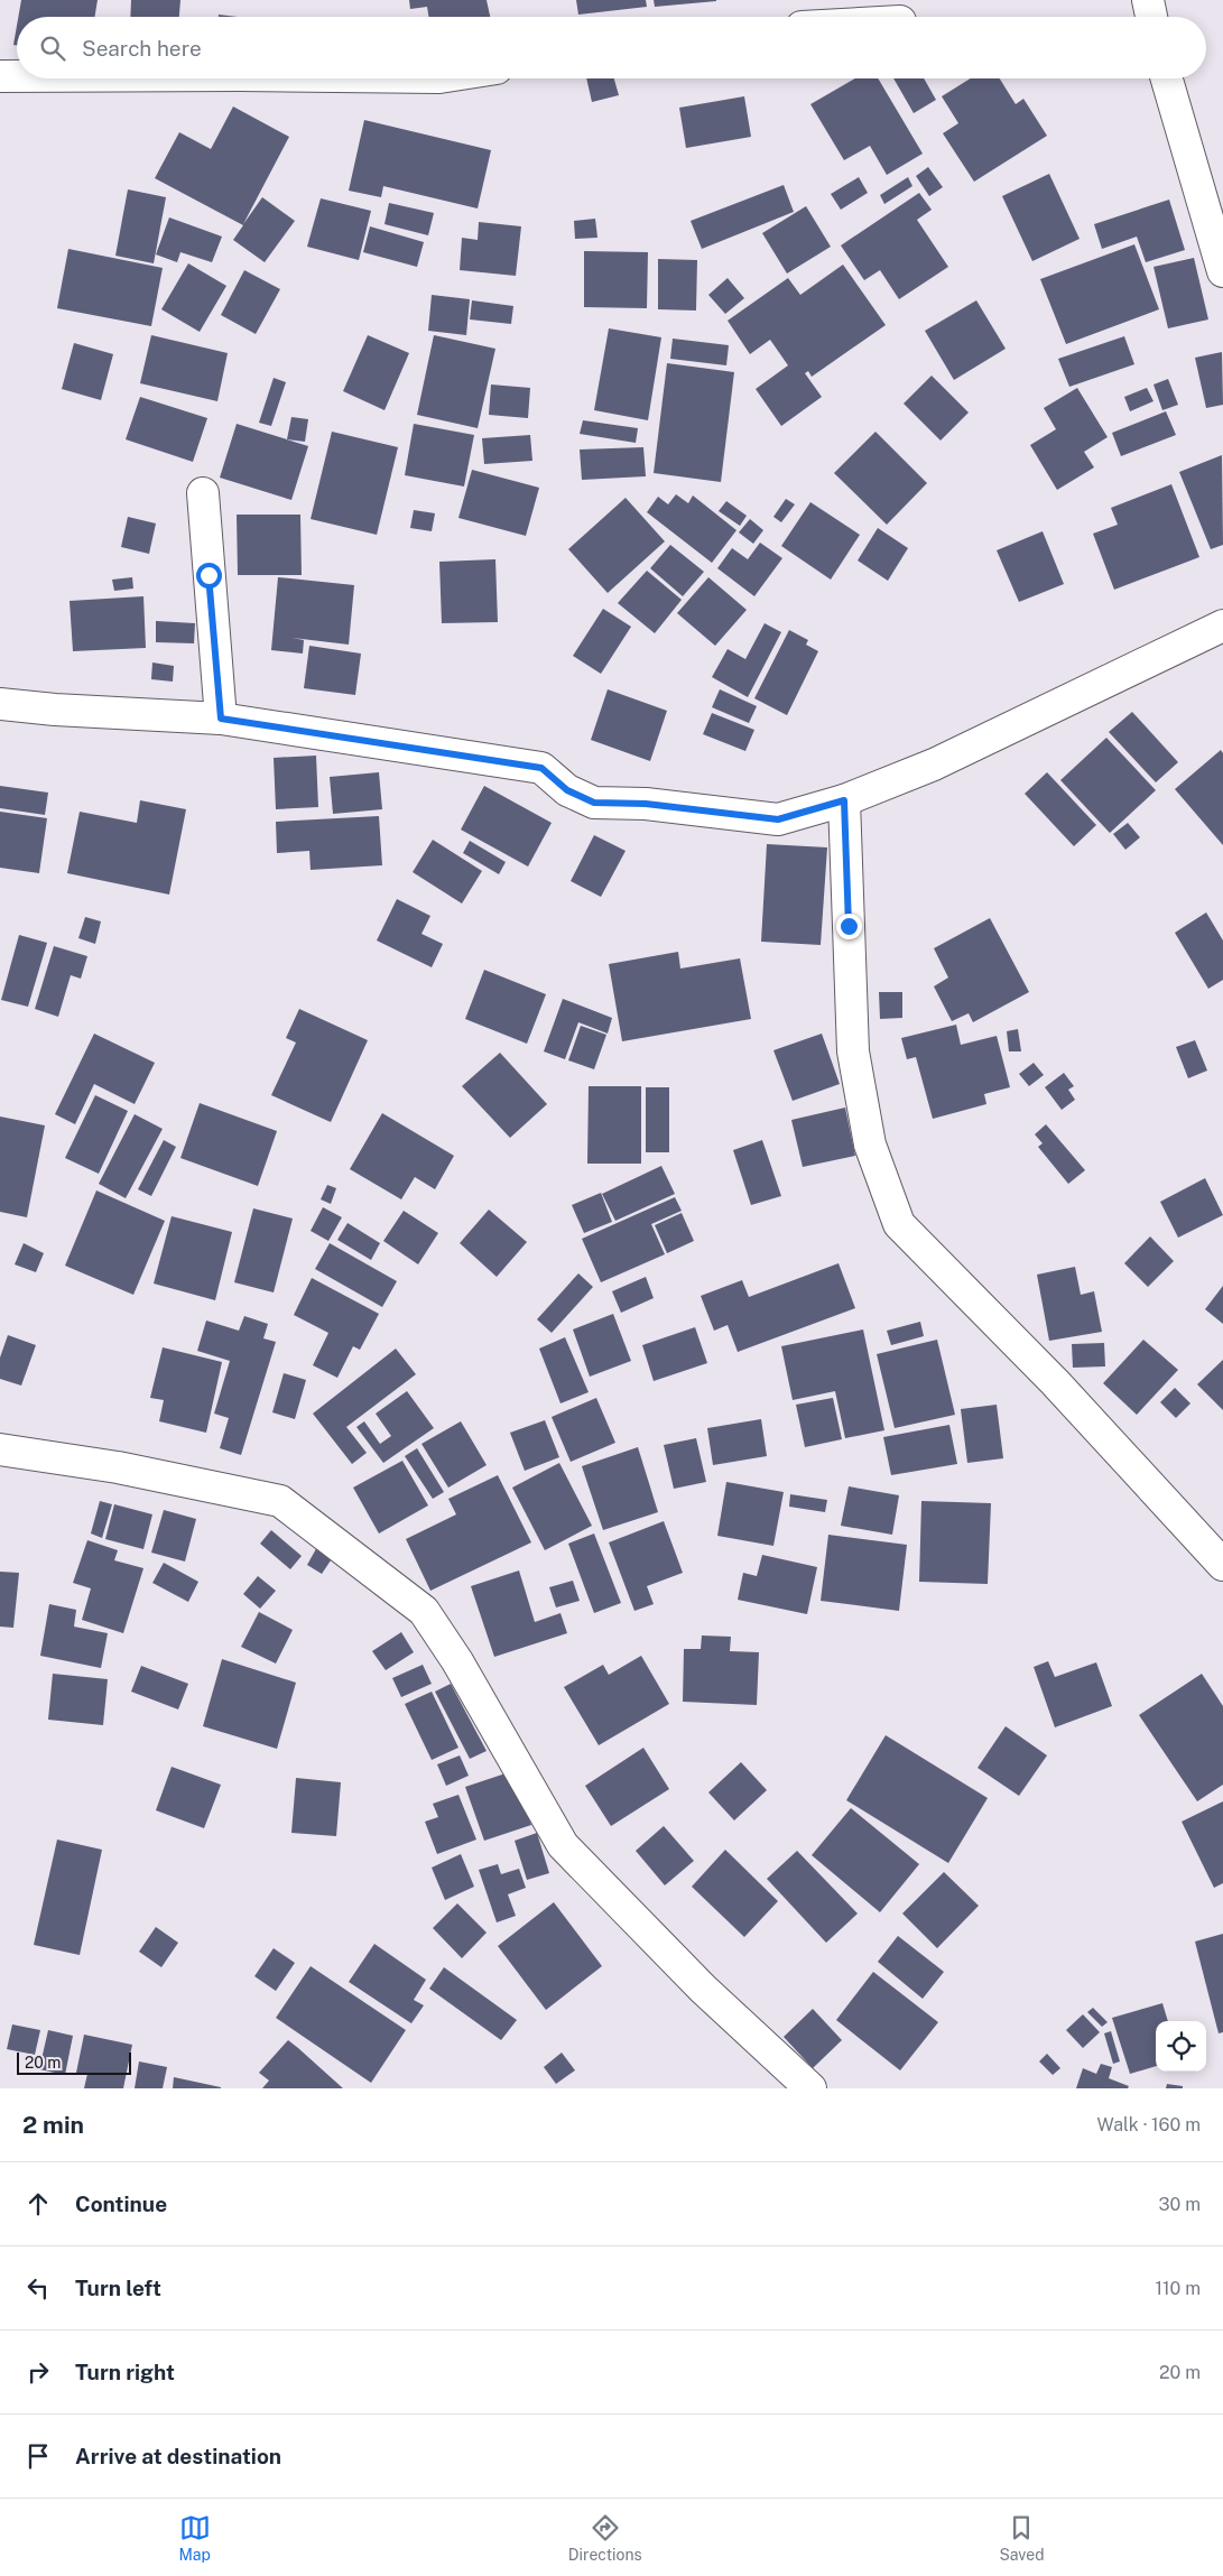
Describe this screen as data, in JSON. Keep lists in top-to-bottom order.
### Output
{
  "scale_bar": "20 m",
  "page": {
    "search": "Search here",
    "scale": "20 m",
    "heading": ["2 min", "Walk · 160 m"],
    "list": [
      ["Continue", "30 m"],
      ["Turn left", "110 m"],
      ["Turn right", "20 m"],
      "Arrive at destination"
    ],
    "nav": ["Map", "Directions", "Saved"]
  }
}
